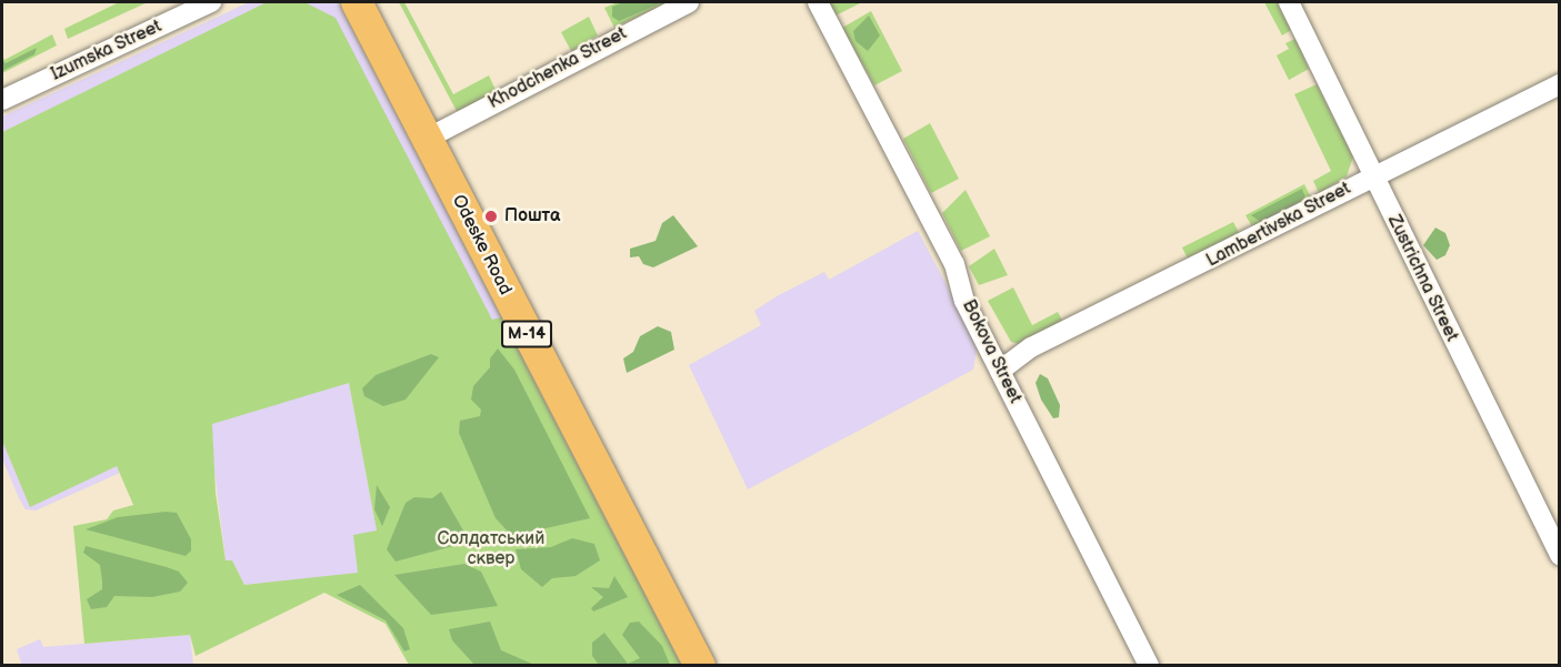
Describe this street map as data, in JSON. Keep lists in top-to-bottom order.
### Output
{
  "streets": {
    "highway": ["Odeske Road", "М-14"],
    "street": [
      "Izumska Street",
      "Khodchenka Street",
      "Lambertivska Street",
      "Zustrichna Street",
      "Bokova Street"
    ]
  },
  "crossings": [
    ["Khodchenka Street", "Odeske Road"],
    ["Lambertivska Street", "Zustrichna Street"],
    ["Lambertivska Street", "Bokova Street"]
  ],
  "parks": ["Солдатський сквер"],
  "places": ["Пошта"]
}
